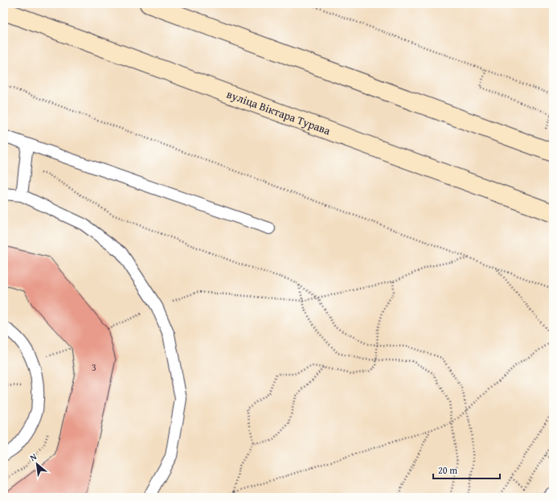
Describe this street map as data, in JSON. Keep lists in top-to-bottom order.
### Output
{
  "streets": {
    "main road": ["вуліца Віктара Турава"]
  },
  "house_numbers": ["3"],
  "scale_bar": "20 m",
  "north": "top left"
}
